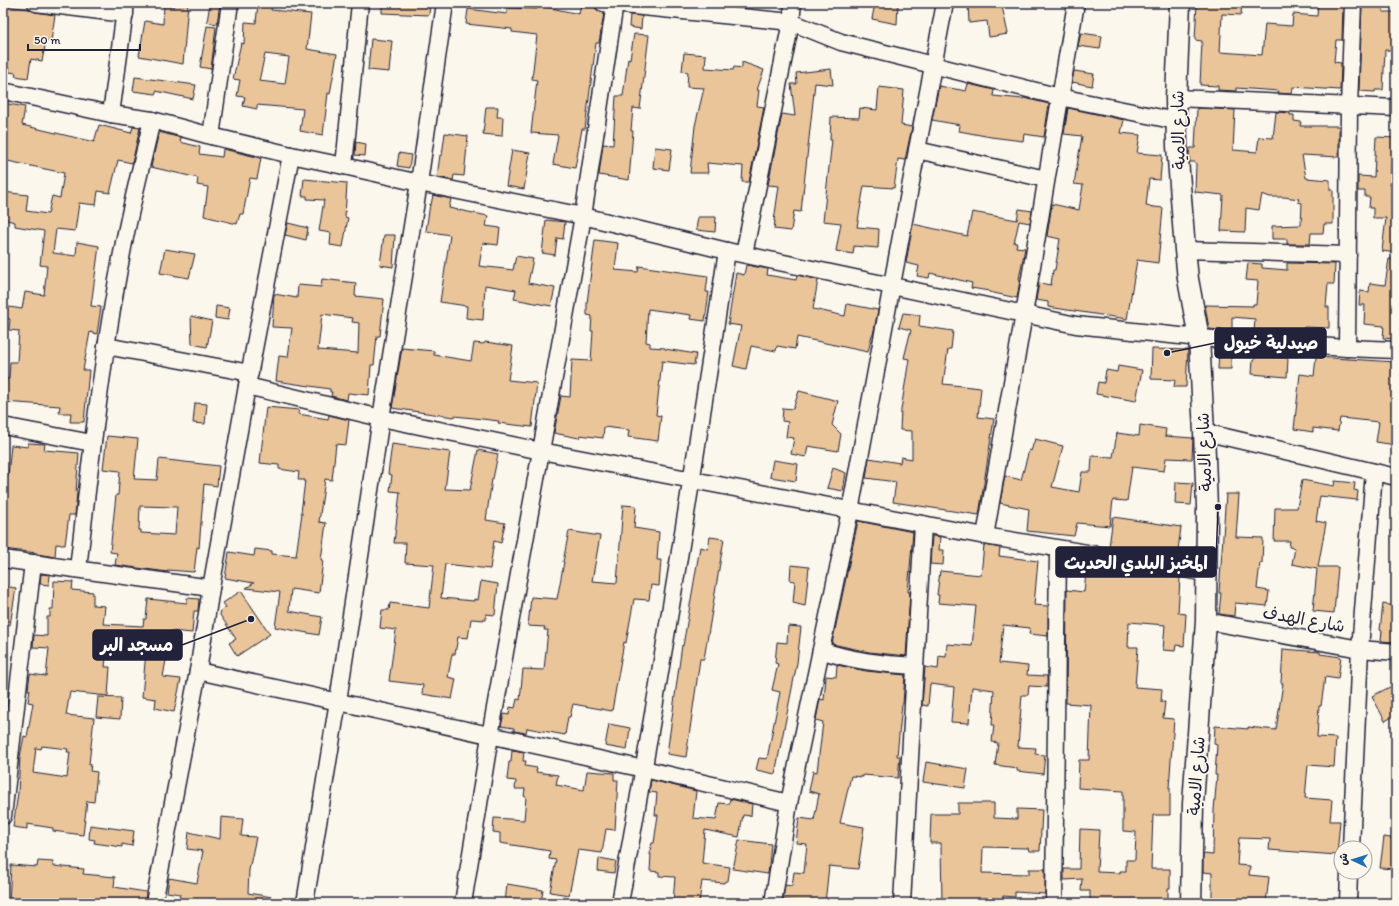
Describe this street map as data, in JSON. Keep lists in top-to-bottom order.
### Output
{
  "streets": {
    "street": ["شارع الامية", "شارع الهدف"]
  },
  "crossings": [
    ["شارع الامية", "شارع الهدف"]
  ],
  "places": ["صيدلية خيول", "المخبز البلدي الحديث", "مسجد البر"],
  "scale_bar": "50 m",
  "north": "left"
}
